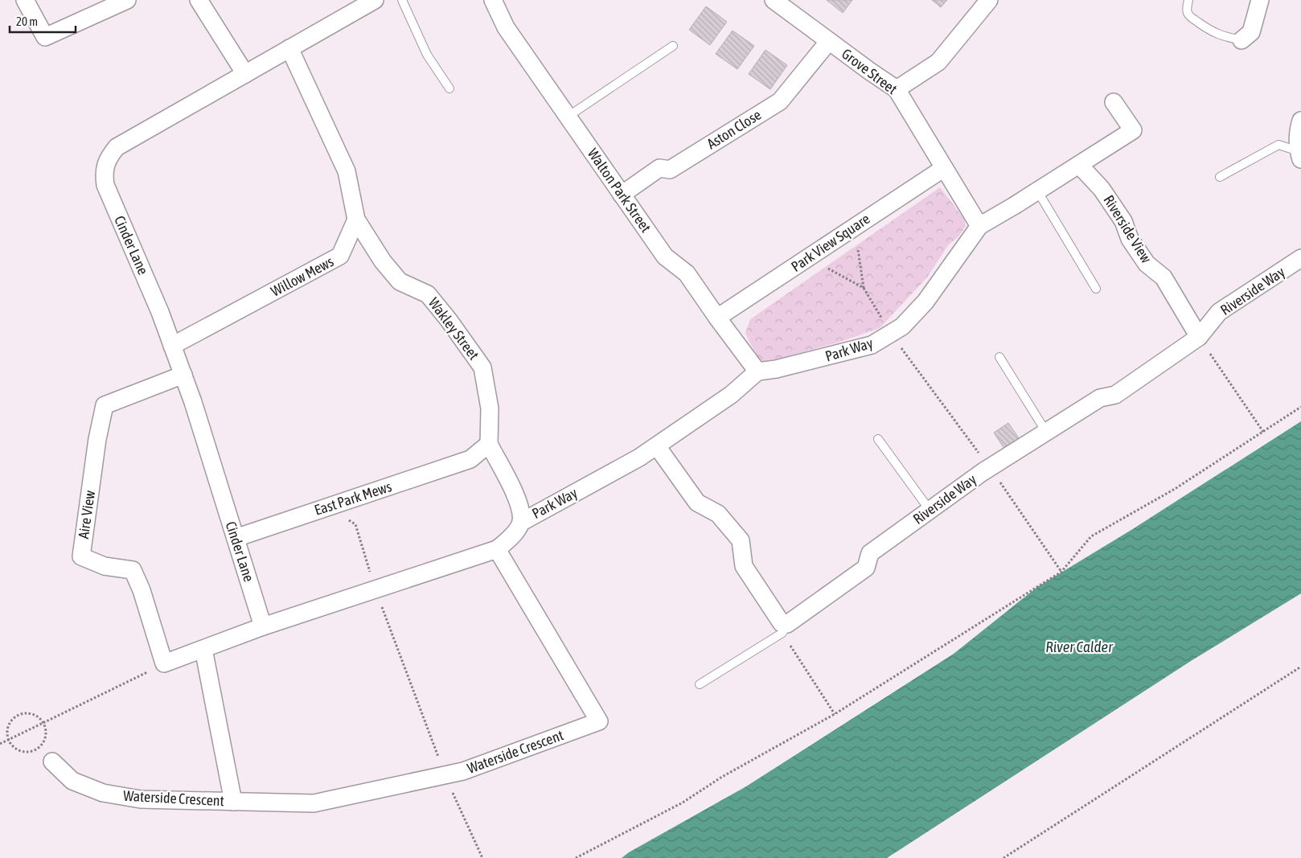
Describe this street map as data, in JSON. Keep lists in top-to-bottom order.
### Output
{
  "streets": {
    "street": [
      "Grove Street",
      "Aston Close",
      "Walton Park Street",
      "Riverside View",
      "Park View Square",
      "Cinder Lane",
      "Willow Mews",
      "Riverside Way",
      "Wakley Street",
      "Park Way",
      "East Park Mews",
      "Aire View",
      "Waterside Crescent"
    ]
  },
  "crossings": [
    ["Grove Street", "Aston Close"],
    ["Grove Street", "Park View Square"],
    ["Grove Street", "Park Way"],
    ["Aston Close", "Walton Park Street"],
    ["Walton Park Street", "Park View Square"],
    ["Walton Park Street", "Park Way"],
    ["Riverside View", "Riverside Way"],
    ["Riverside View", "Park Way"],
    ["Cinder Lane", "Willow Mews"],
    ["Cinder Lane", "Park Way"],
    ["Cinder Lane", "East Park Mews"],
    ["Cinder Lane", "Aire View"],
    ["Willow Mews", "Wakley Street"],
    ["Wakley Street", "Park Way"],
    ["Wakley Street", "East Park Mews"],
    ["Park Way", "East Park Mews"],
    ["Park Way", "Aire View"],
    ["Park Way", "Waterside Crescent"]
  ],
  "water": ["River Calder"],
  "scale_bar": "20 m"
}
